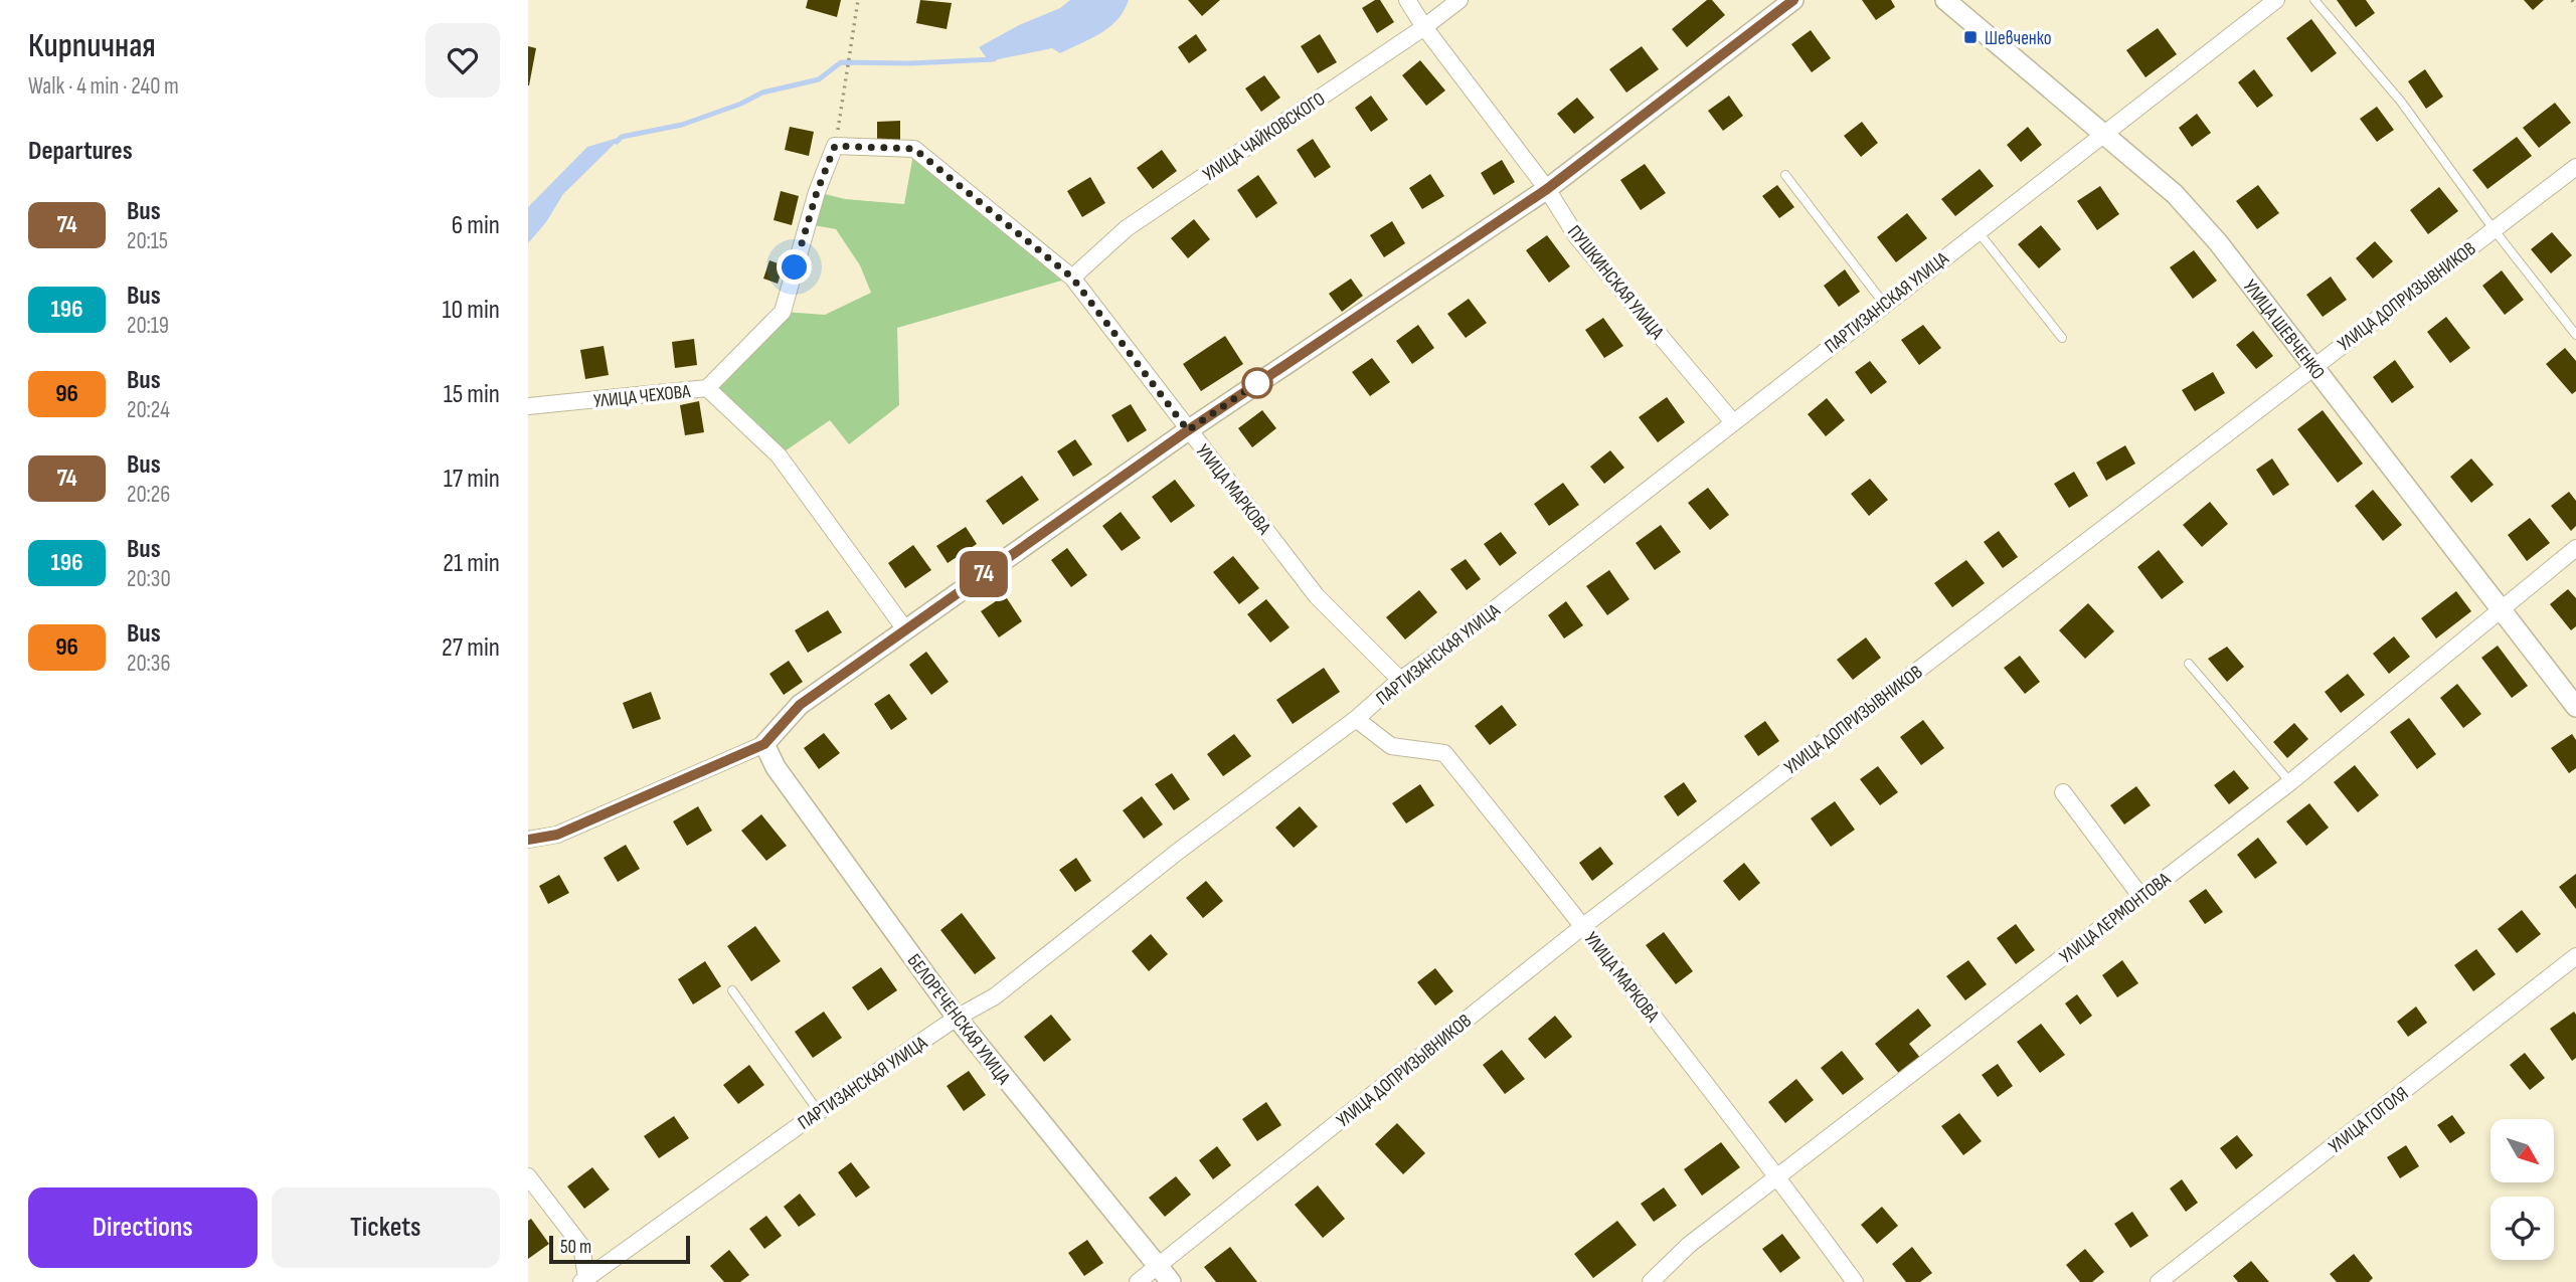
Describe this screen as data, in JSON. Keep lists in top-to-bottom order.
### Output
{
  "streets": {
    "street": [
      "УЛИЦА ЧАЙКОВСКОГО",
      "ПУШКИНСКАЯ УЛИЦА",
      "УЛИЦА ДОПРИЗЫВНИКОВ",
      "ПАРТИЗАНСКАЯ УЛИЦА",
      "УЛИЦА ШЕВЧЕНКО",
      "УЛИЦА ЧЕХОВА",
      "УЛИЦА МАРКОВА",
      "УЛИЦА ЛЕРМОНТОВА",
      "БЕЛОРЕЧЕНСКАЯ УЛИЦА",
      "УЛИЦА ГОГОЛЯ"
    ]
  },
  "crossings": [
    ["УЛИЦА ЧАЙКОВСКОГО", "ПУШКИНСКАЯ УЛИЦА"],
    ["УЛИЦА ЧАЙКОВСКОГО", "УЛИЦА МАРКОВА"],
    ["ПУШКИНСКАЯ УЛИЦА", "ПАРТИЗАНСКАЯ УЛИЦА"],
    ["УЛИЦА ДОПРИЗЫВНИКОВ", "УЛИЦА ШЕВЧЕНКО"],
    ["УЛИЦА ДОПРИЗЫВНИКОВ", "УЛИЦА МАРКОВА"],
    ["УЛИЦА ДОПРИЗЫВНИКОВ", "БЕЛОРЕЧЕНСКАЯ УЛИЦА"],
    ["ПАРТИЗАНСКАЯ УЛИЦА", "УЛИЦА ШЕВЧЕНКО"],
    ["ПАРТИЗАНСКАЯ УЛИЦА", "УЛИЦА МАРКОВА"],
    ["ПАРТИЗАНСКАЯ УЛИЦА", "БЕЛОРЕЧЕНСКАЯ УЛИЦА"],
    ["УЛИЦА ШЕВЧЕНКО", "УЛИЦА ЛЕРМОНТОВА"],
    ["УЛИЦА ЧЕХОВА", "УЛИЦА МАРКОВА"],
    ["УЛИЦА МАРКОВА", "УЛИЦА ЛЕРМОНТОВА"]
  ],
  "places": {
    "transit": ["Шевченко"]
  },
  "lines": ["bus line 74"],
  "scale_bar": "50 m",
  "north": "bottom right",
  "page": {
    "heading": [
      ["Кирпичная", "Walk · 4 min · 240 m"],
      "Departures"
    ],
    "on_map": "74",
    "list": [
      {
        "mark": "74",
        "name": "Bus",
        "note": "20:15",
        "value": "6 min"
      },
      {
        "mark": "196",
        "name": "Bus",
        "note": "20:19",
        "value": "10 min"
      },
      {
        "mark": "96",
        "name": "Bus",
        "note": "20:24",
        "value": "15 min"
      },
      {
        "mark": "74",
        "name": "Bus",
        "note": "20:26",
        "value": "17 min"
      },
      {
        "mark": "196",
        "name": "Bus",
        "note": "20:30",
        "value": "21 min"
      },
      {
        "mark": "96",
        "name": "Bus",
        "note": "20:36",
        "value": "27 min"
      }
    ],
    "buttons": ["Directions", "Tickets"],
    "scale": "50 m"
  }
}
